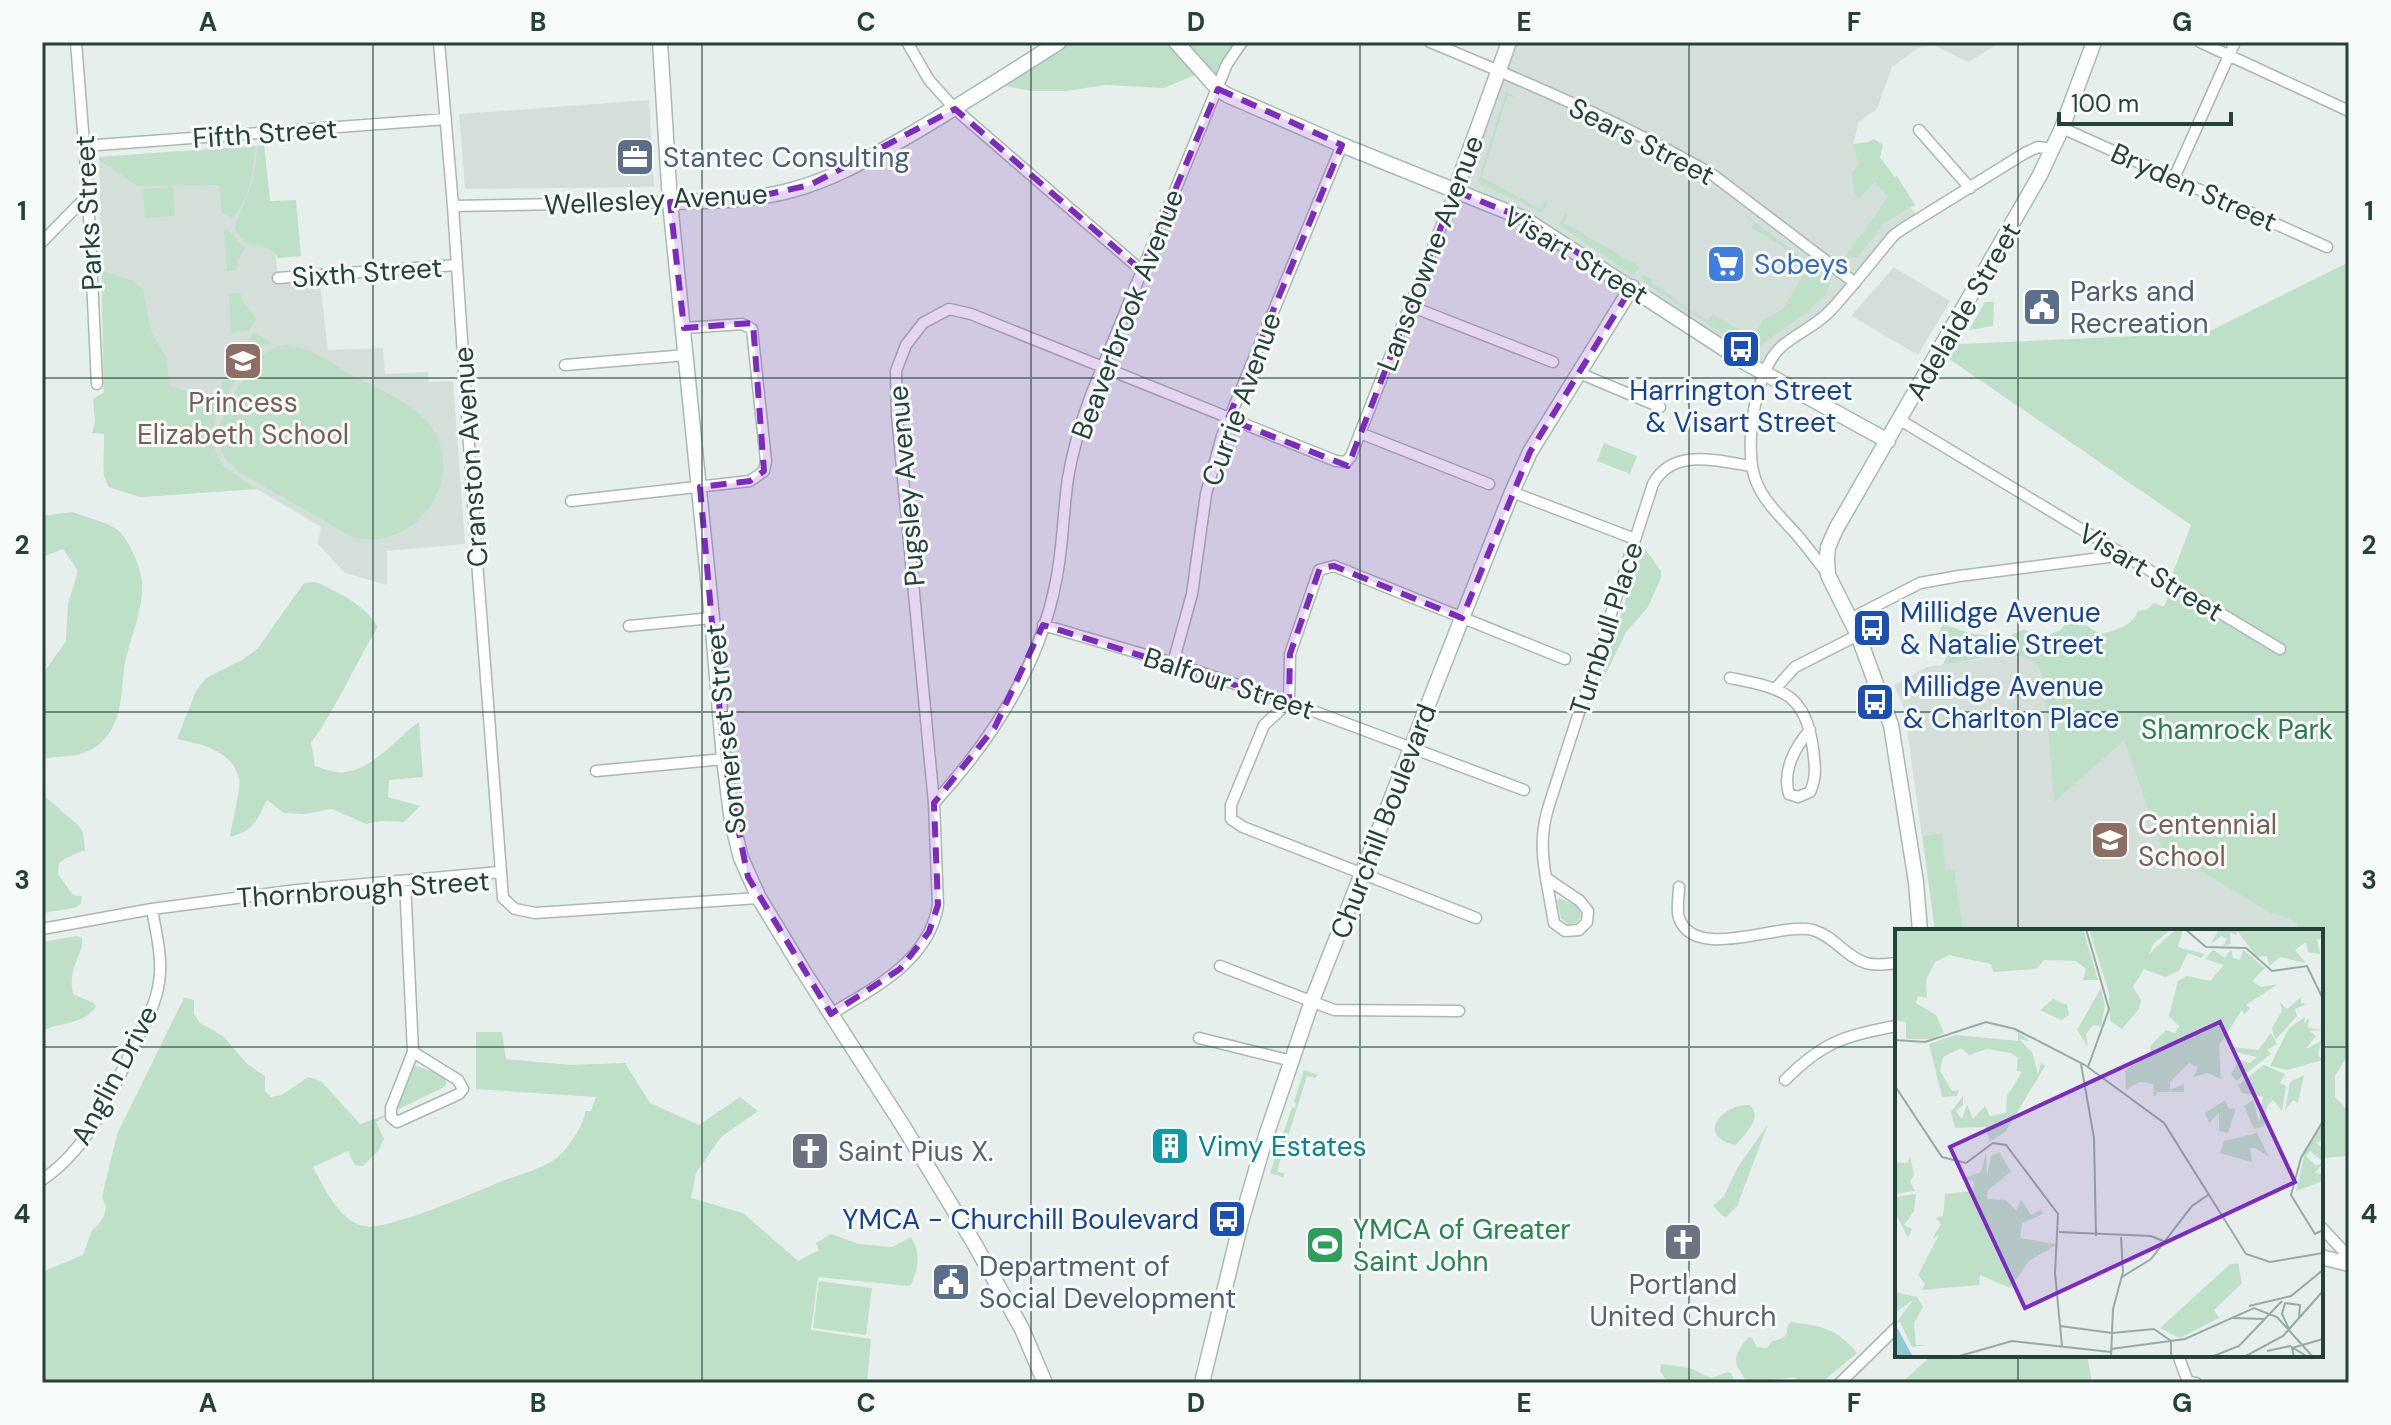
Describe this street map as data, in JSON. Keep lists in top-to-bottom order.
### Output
{
  "streets": {
    "street": [
      "Fifth Street",
      "Sears Street",
      "Bryden Street",
      "Wellesley Avenue",
      "Parks Street",
      "Lansdowne Avenue",
      "Visart Street",
      "Sixth Street",
      "Adelaide Street",
      "Beaverbrook Avenue",
      "Currie Avenue",
      "Cranston Avenue",
      "Pugsley Avenue",
      "Turnbull Place",
      "Balfour Street",
      "Somerset Street",
      "Churchill Boulevard",
      "Thornbrough Street",
      "Anglin Drive"
    ]
  },
  "crossings": [
    ["Fifth Street", "Parks Street"],
    ["Fifth Street", "Cranston Avenue"],
    ["Sears Street", "Lansdowne Avenue"],
    ["Bryden Street", "Adelaide Street"],
    ["Wellesley Avenue", "Cranston Avenue"],
    ["Wellesley Avenue", "Somerset Street"],
    ["Lansdowne Avenue", "Visart Street"],
    ["Lansdowne Avenue", "Pugsley Avenue"],
    ["Visart Street", "Adelaide Street"],
    ["Visart Street", "Beaverbrook Avenue"],
    ["Visart Street", "Currie Avenue"],
    ["Visart Street", "Churchill Boulevard"],
    ["Sixth Street", "Cranston Avenue"],
    ["Beaverbrook Avenue", "Pugsley Avenue"],
    ["Beaverbrook Avenue", "Balfour Street"],
    ["Currie Avenue", "Pugsley Avenue"],
    ["Currie Avenue", "Balfour Street"],
    ["Cranston Avenue", "Thornbrough Street"],
    ["Pugsley Avenue", "Somerset Street"],
    ["Balfour Street", "Churchill Boulevard"],
    ["Somerset Street", "Thornbrough Street"],
    ["Thornbrough Street", "Anglin Drive"]
  ],
  "parks": ["Shamrock Park"],
  "places": {
    "office": ["Stantec Consulting"],
    "supermarket": ["Sobeys"],
    "public building": ["Parks and Recreation", "Department of Social Development"],
    "bus stop": [
      "Harrington Street & Visart Street",
      "Millidge Avenue & Natalie Street",
      "Millidge Avenue & Charlton Place",
      "YMCA - Churchill Boulevard"
    ],
    "school or university": ["Princess Elizabeth School", "Centennial School"],
    "building": ["Vimy Estates"],
    "church": ["Saint Pius X.", "Portland United Church"],
    "sports": ["YMCA of Greater Saint John"]
  },
  "scale_bar": "100 m",
  "grid": {
    "columns": [
      "A",
      "B",
      "C",
      "D",
      "E",
      "F",
      "G"
    ],
    "rows": [
      "1",
      "2",
      "3",
      "4"
    ]
  }
}
